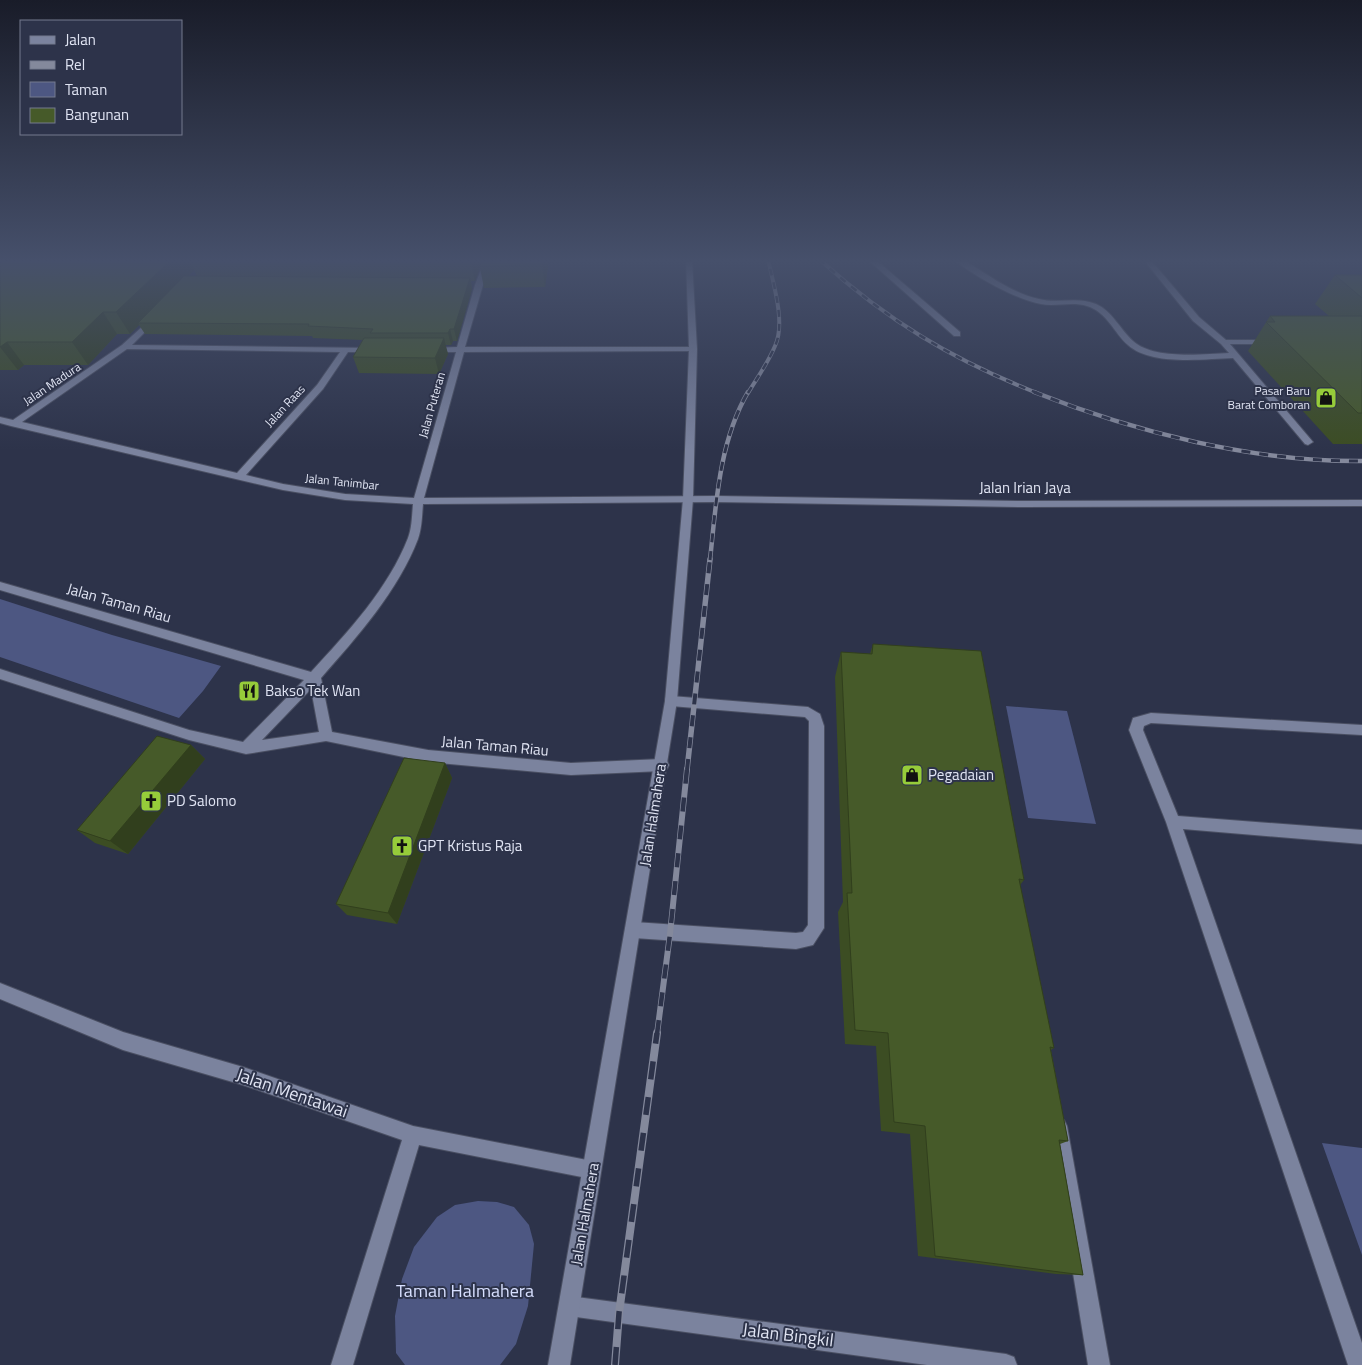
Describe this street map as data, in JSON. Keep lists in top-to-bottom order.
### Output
{
  "streets": {
    "street": [
      "Jalan Madura",
      "Jalan Puteran",
      "Jalan Raas",
      "Jalan Tanimbar",
      "Jalan Irian Jaya",
      "Jalan Taman Riau",
      "Jalan Halmahera",
      "Jalan Mentawai",
      "Jalan Bingkil"
    ]
  },
  "crossings": [
    ["Jalan Madura", "Jalan Tanimbar"],
    ["Jalan Puteran", "Jalan Tanimbar"],
    ["Jalan Puteran", "Jalan Taman Riau"],
    ["Jalan Raas", "Jalan Tanimbar"],
    ["Jalan Tanimbar", "Jalan Irian Jaya"],
    ["Jalan Tanimbar", "Jalan Halmahera"],
    ["Jalan Irian Jaya", "Jalan Halmahera"],
    ["Jalan Taman Riau", "Jalan Halmahera"],
    ["Jalan Halmahera", "Jalan Mentawai"],
    ["Jalan Halmahera", "Jalan Bingkil"]
  ],
  "parks": ["Taman Halmahera"],
  "places": {
    "shop": ["Pasar Baru Barat Comboran", "Pegadaian"],
    "restaurant": ["Bakso Tek Wan"],
    "church": ["PD Salomo", "GPT Kristus Raja"]
  },
  "legend": [
    "Jalan",
    "Rel",
    "Taman",
    "Bangunan"
  ]
}
